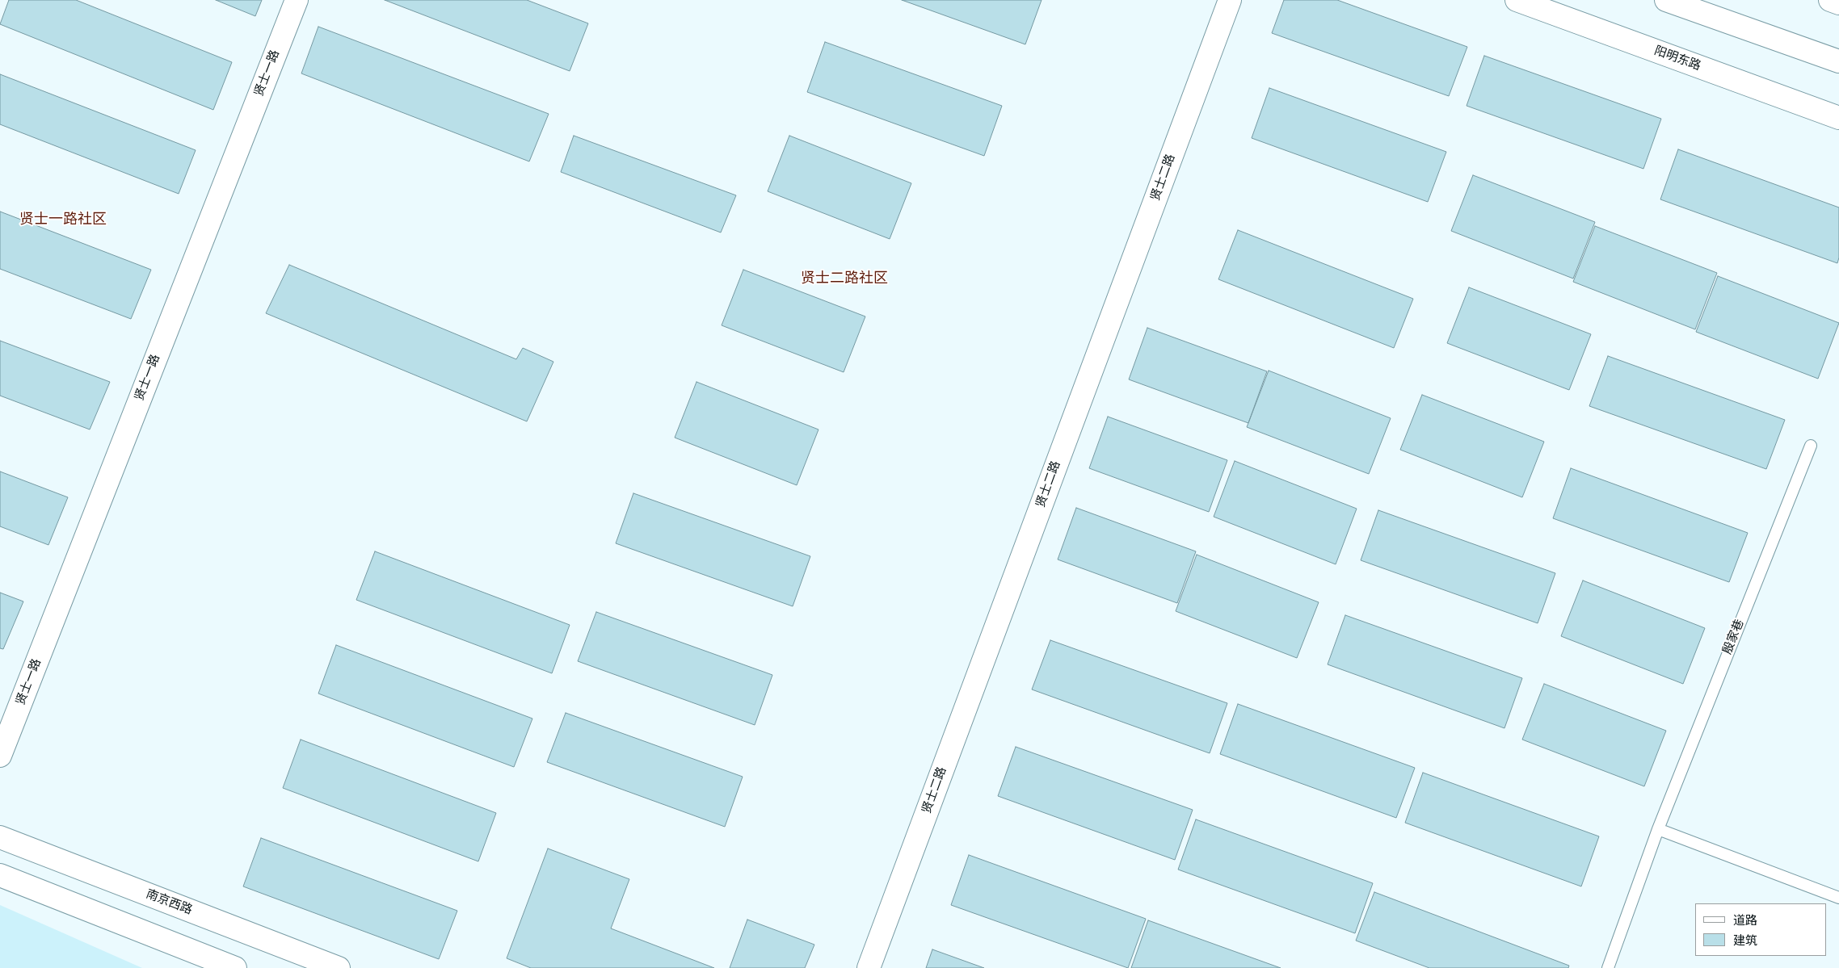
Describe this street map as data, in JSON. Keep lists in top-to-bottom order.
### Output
{
  "streets": {
    "street": [
      "阳明东路",
      "贤士一路",
      "贤士二路",
      "南京西路"
    ],
    "lane": ["殷家巷"]
  },
  "districts": ["贤士一路社区", "贤士二路社区"],
  "legend": ["道路", "建筑"]
}
